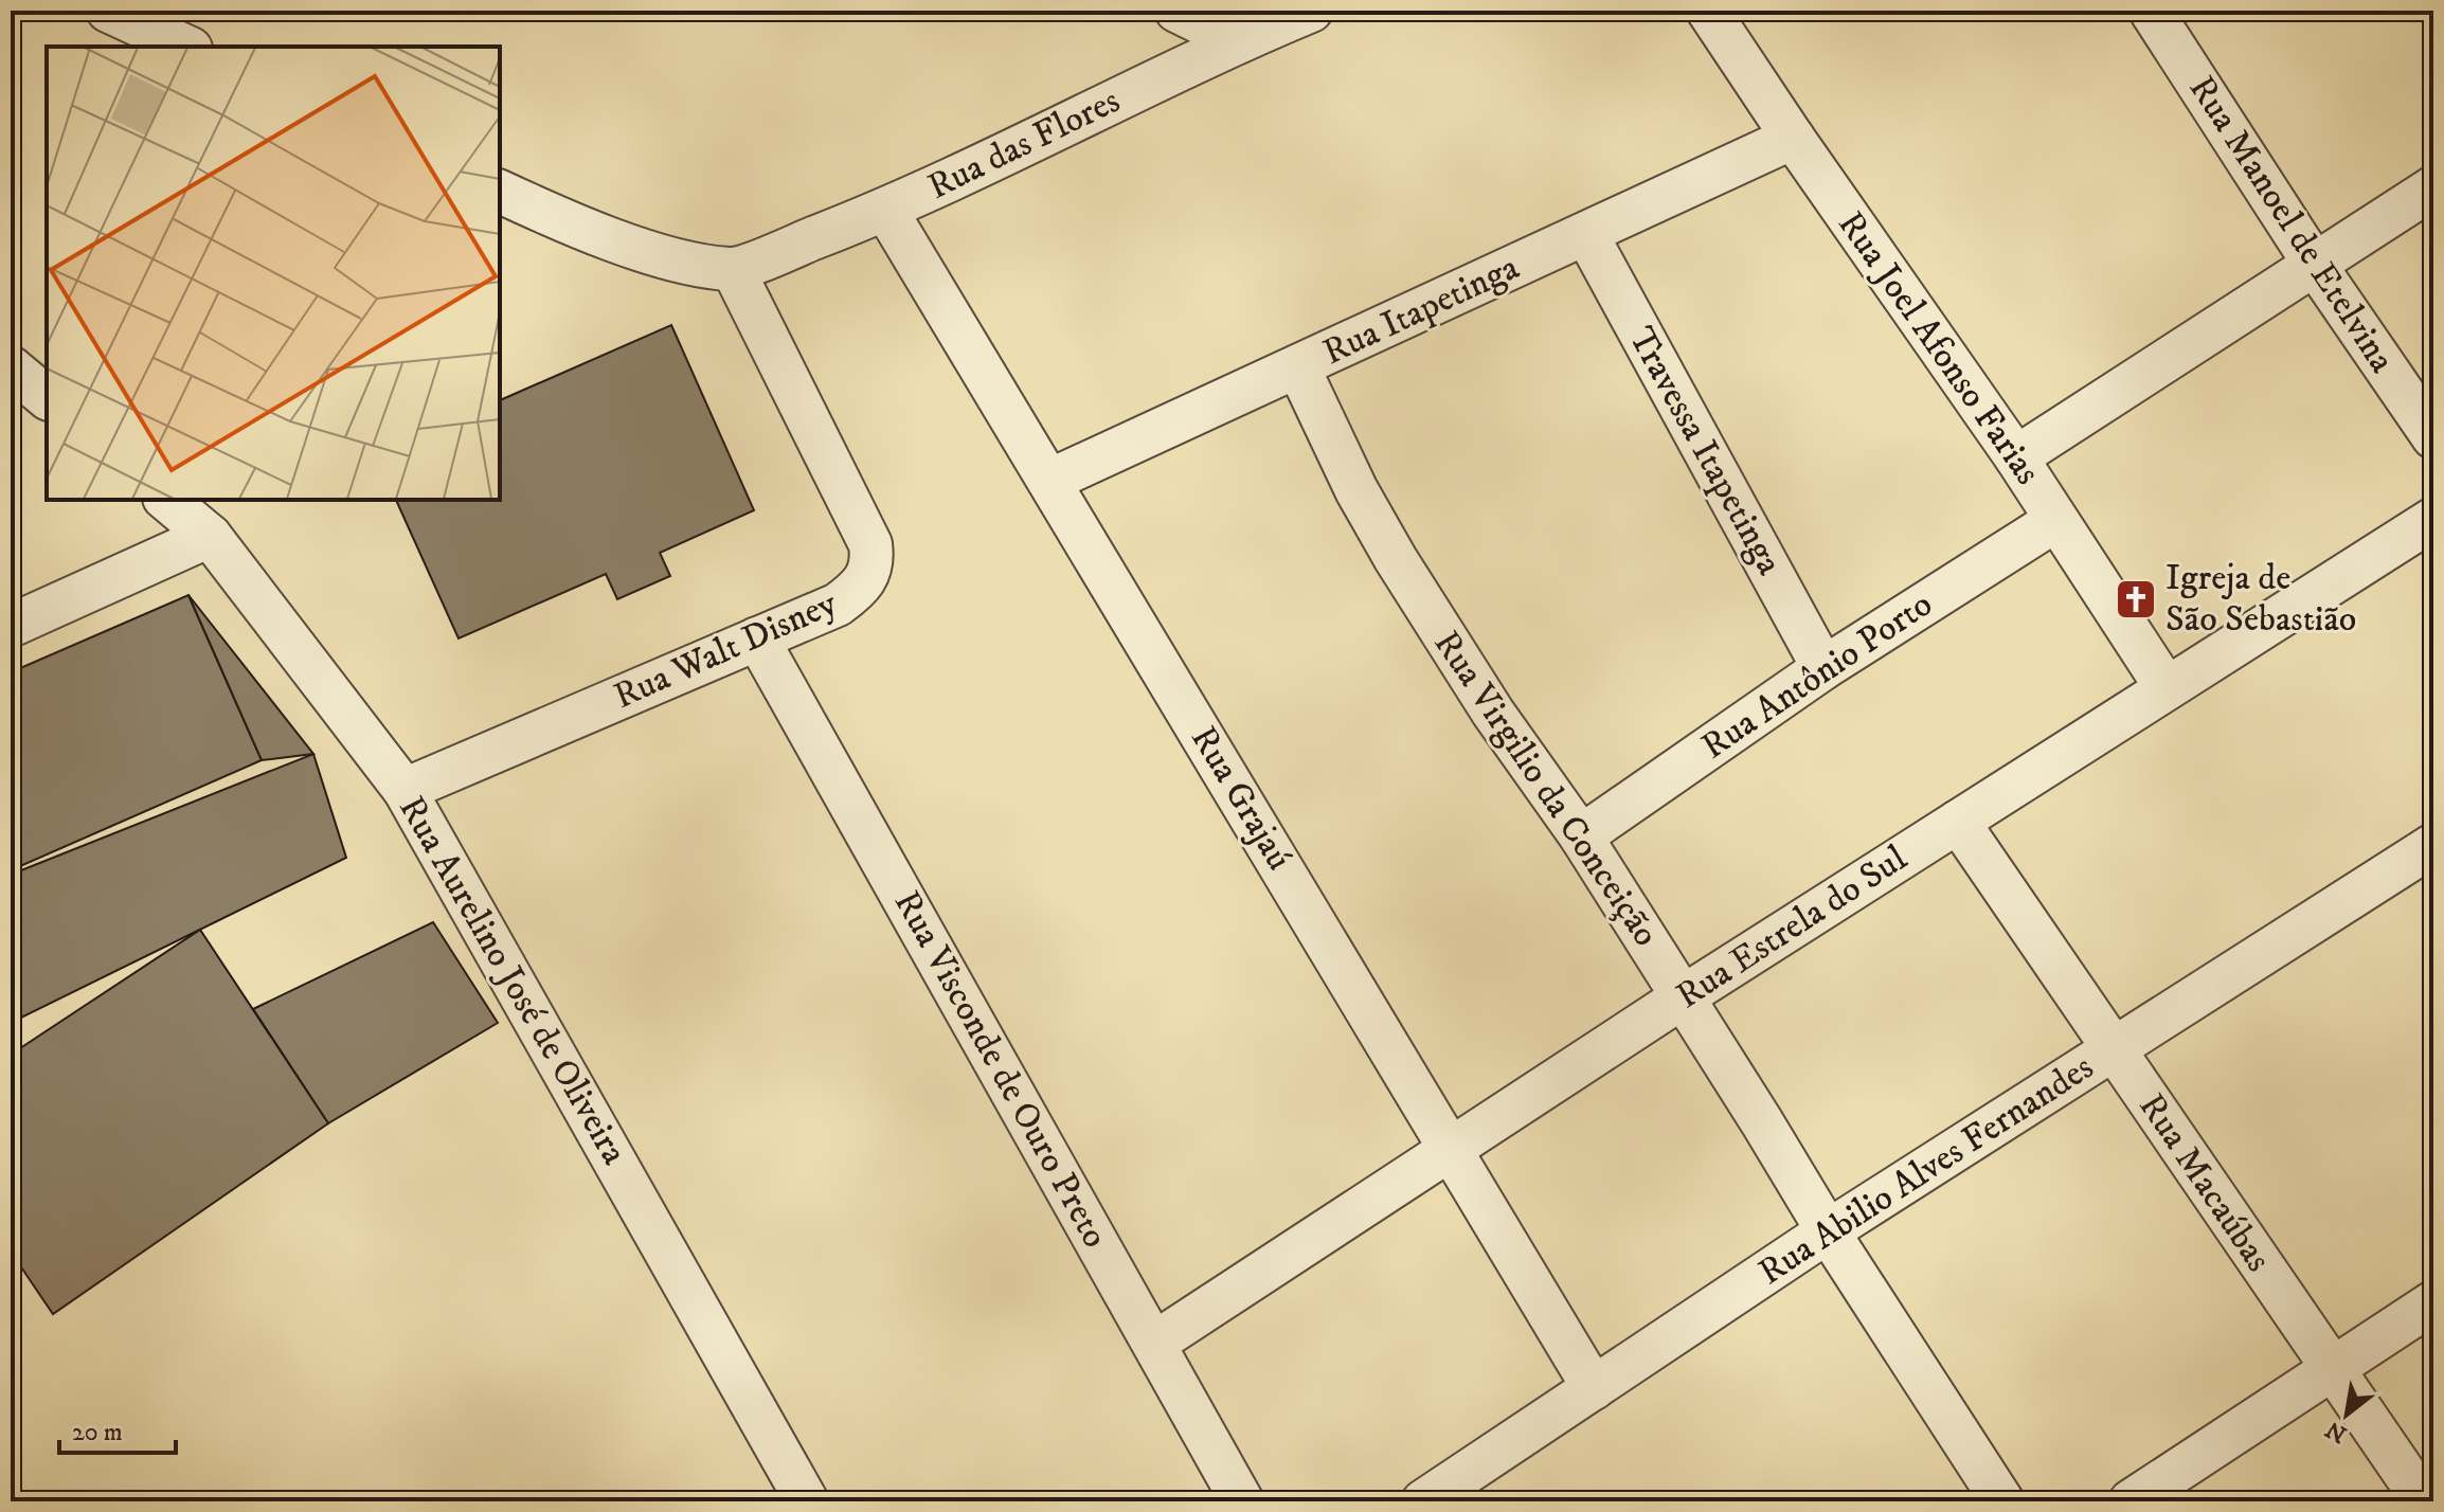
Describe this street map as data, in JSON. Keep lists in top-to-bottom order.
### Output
{
  "streets": {
    "street": [
      "Rua das Flores",
      "Rua Manoel de Etelvina",
      "Rua Itapetinga",
      "Rua Joel Afonso Farias",
      "Travessa Itapetinga",
      "Rua Walt Disney",
      "Rua Antônio Porto",
      "Rua Virgilio da Conceição",
      "Rua Grajaú",
      "Rua Estrela do Sul",
      "Rua Aurelino José de Oliveira",
      "Rua Visconde de Ouro Preto",
      "Rua Abilio Alves Fernandes",
      "Rua Macaúbas"
    ]
  },
  "crossings": [
    ["Rua das Flores", "Rua Walt Disney"],
    ["Rua das Flores", "Rua Grajaú"],
    ["Rua Itapetinga", "Rua Joel Afonso Farias"],
    ["Rua Itapetinga", "Travessa Itapetinga"],
    ["Rua Itapetinga", "Rua Virgilio da Conceição"],
    ["Rua Itapetinga", "Rua Grajaú"],
    ["Rua Joel Afonso Farias", "Rua Antônio Porto"],
    ["Rua Joel Afonso Farias", "Rua Estrela do Sul"],
    ["Travessa Itapetinga", "Rua Antônio Porto"],
    ["Rua Walt Disney", "Rua Aurelino José de Oliveira"],
    ["Rua Walt Disney", "Rua Visconde de Ouro Preto"],
    ["Rua Antônio Porto", "Rua Virgilio da Conceição"],
    ["Rua Virgilio da Conceição", "Rua Estrela do Sul"],
    ["Rua Virgilio da Conceição", "Rua Abilio Alves Fernandes"],
    ["Rua Grajaú", "Rua Estrela do Sul"],
    ["Rua Grajaú", "Rua Abilio Alves Fernandes"],
    ["Rua Estrela do Sul", "Rua Visconde de Ouro Preto"],
    ["Rua Estrela do Sul", "Rua Macaúbas"],
    ["Rua Abilio Alves Fernandes", "Rua Macaúbas"]
  ],
  "places": {
    "church": ["Igreja de São Sebastião"]
  },
  "scale_bar": "20 m",
  "north": "bottom left"
}
